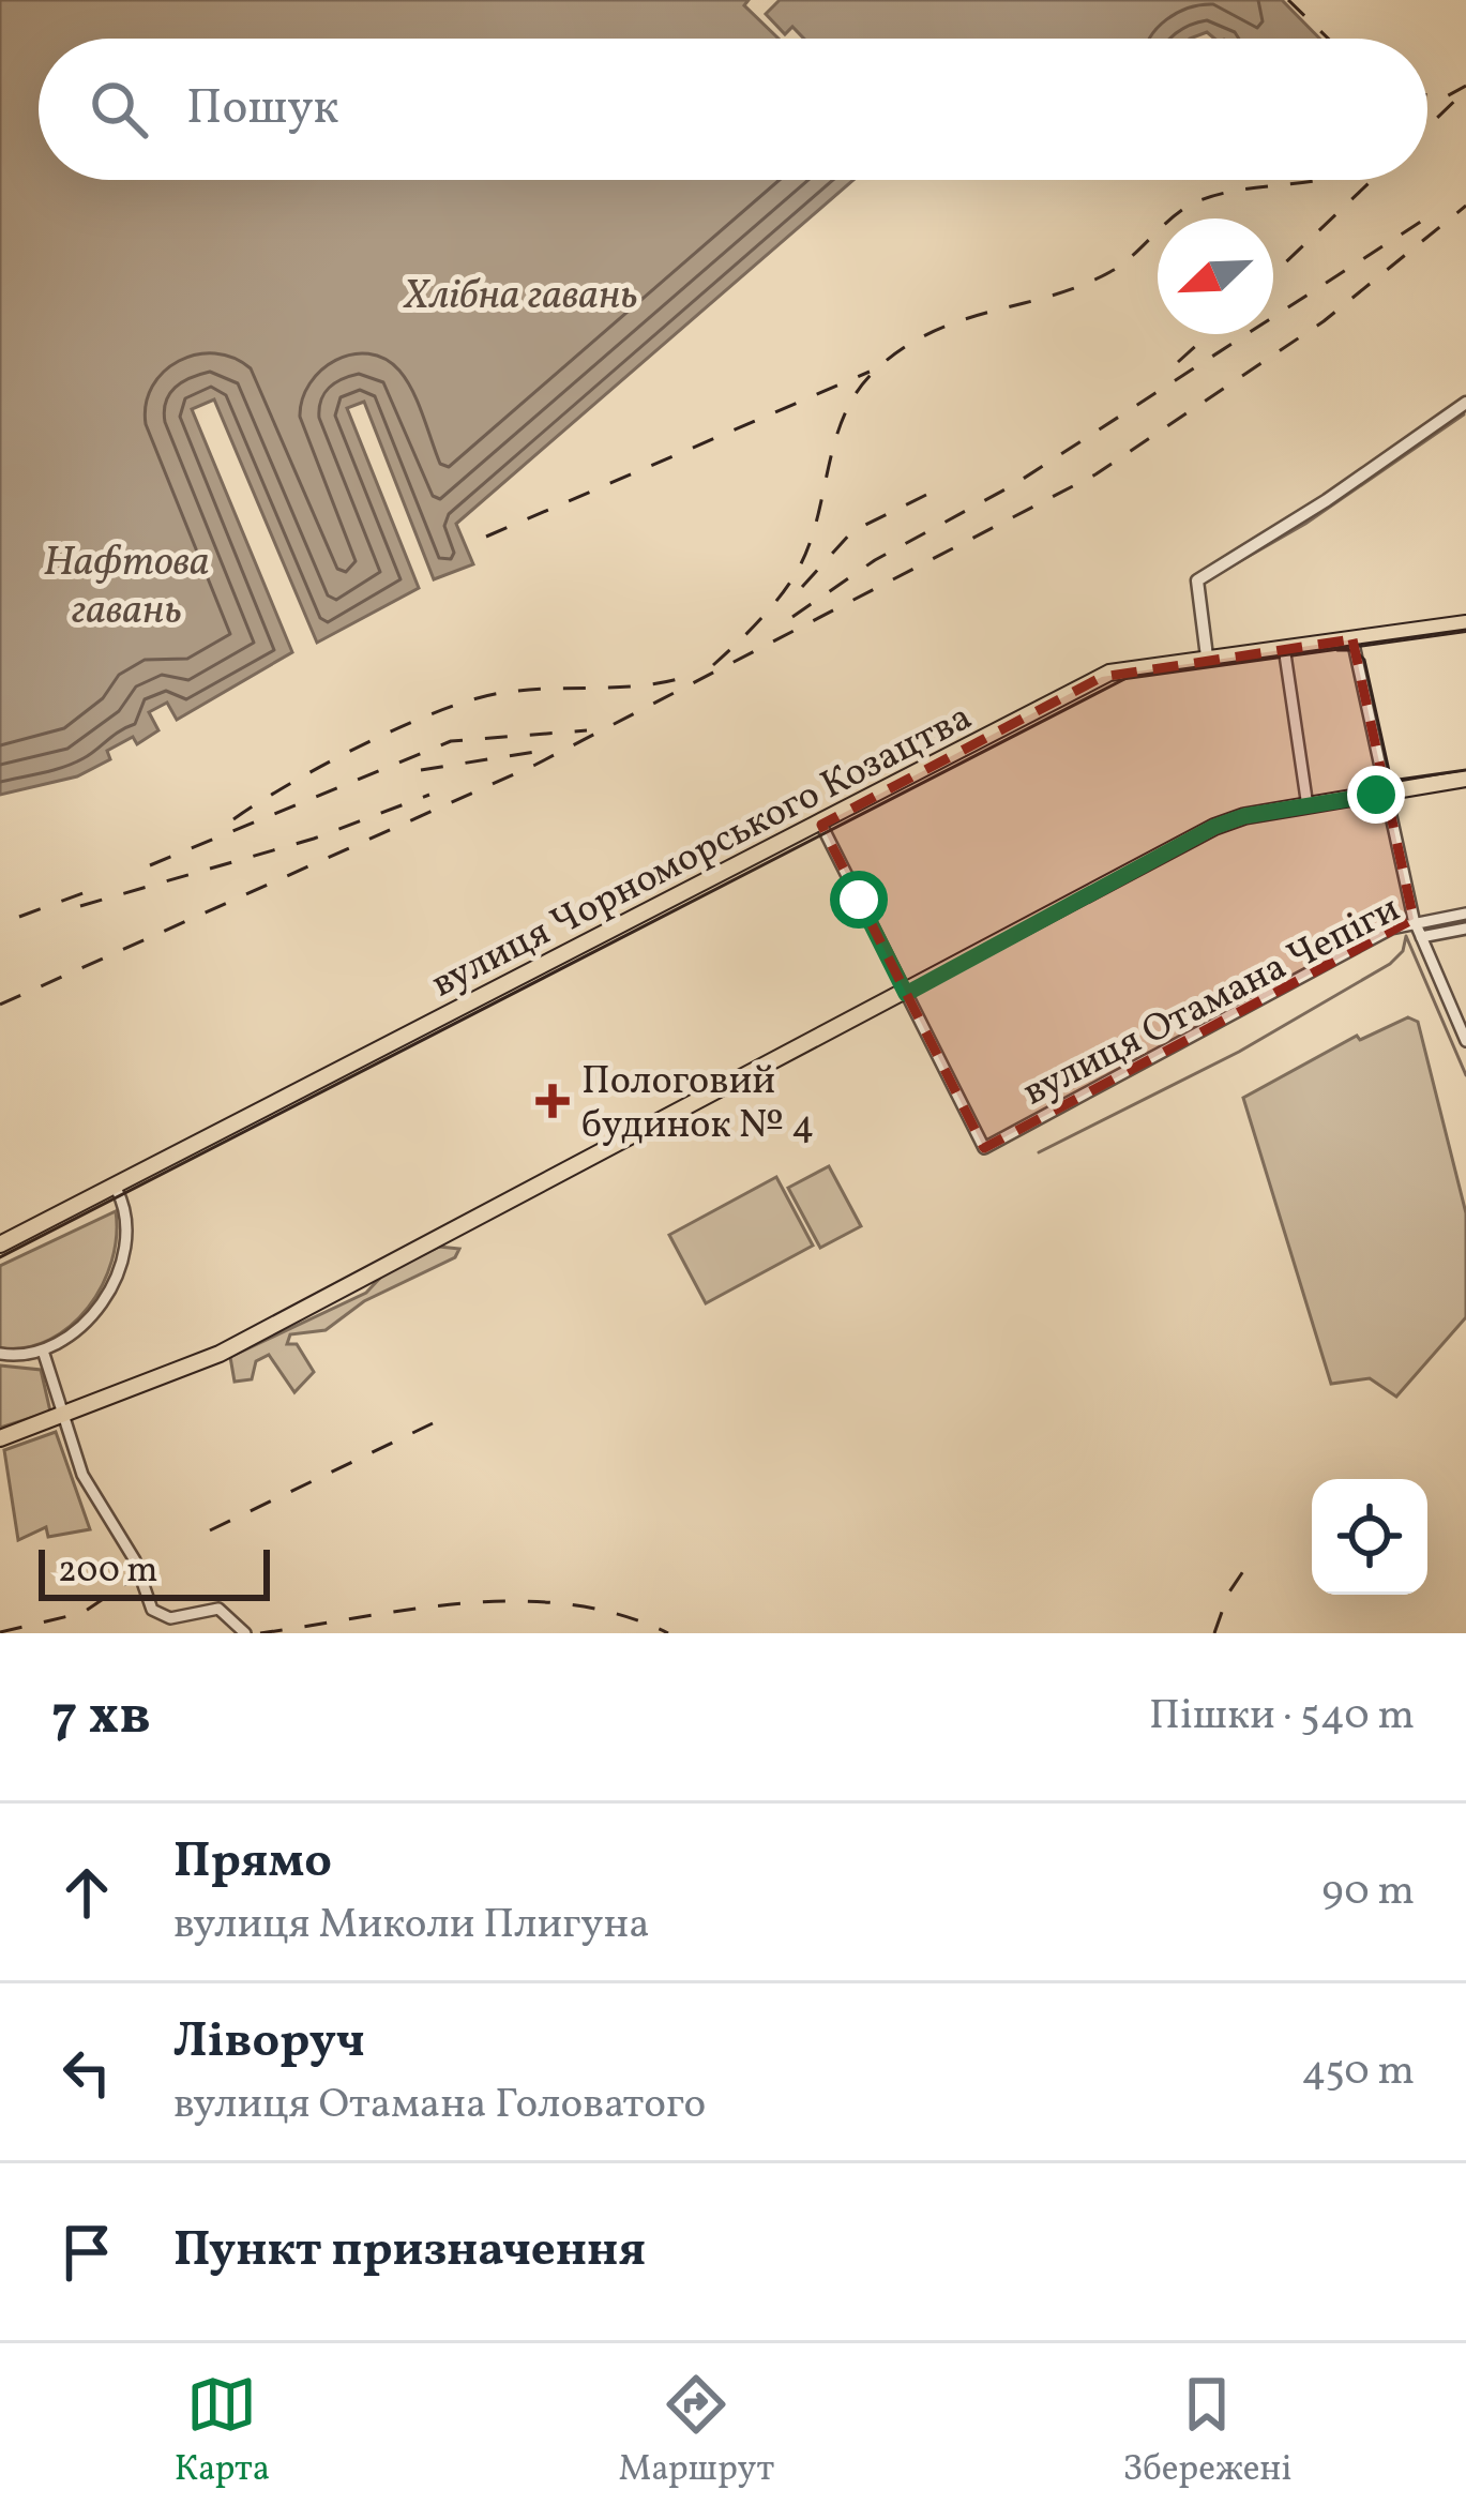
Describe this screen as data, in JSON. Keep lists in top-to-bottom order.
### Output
{
  "streets": {
    "main road": ["вулиця Чорноморського Козацтва"],
    "street": ["вулиця Отамана Чепіги"]
  },
  "water": ["Хлібна гавань", "Нафтова гавань"],
  "places": {
    "health": ["Пологовий будинок № 4"]
  },
  "scale_bar": "200 m",
  "north": "bottom left",
  "page": {
    "search": "Пошук",
    "scale": "200 m",
    "heading": ["7 хв", "Пішки · 540 m"],
    "list": [
      ["Прямо", "вулиця Миколи Плигуна", "90 m"],
      ["Ліворуч", "вулиця Отамана Головатого", "450 m"],
      "Пункт призначення"
    ],
    "nav": ["Карта", "Маршрут", "Збережені"]
  }
}
